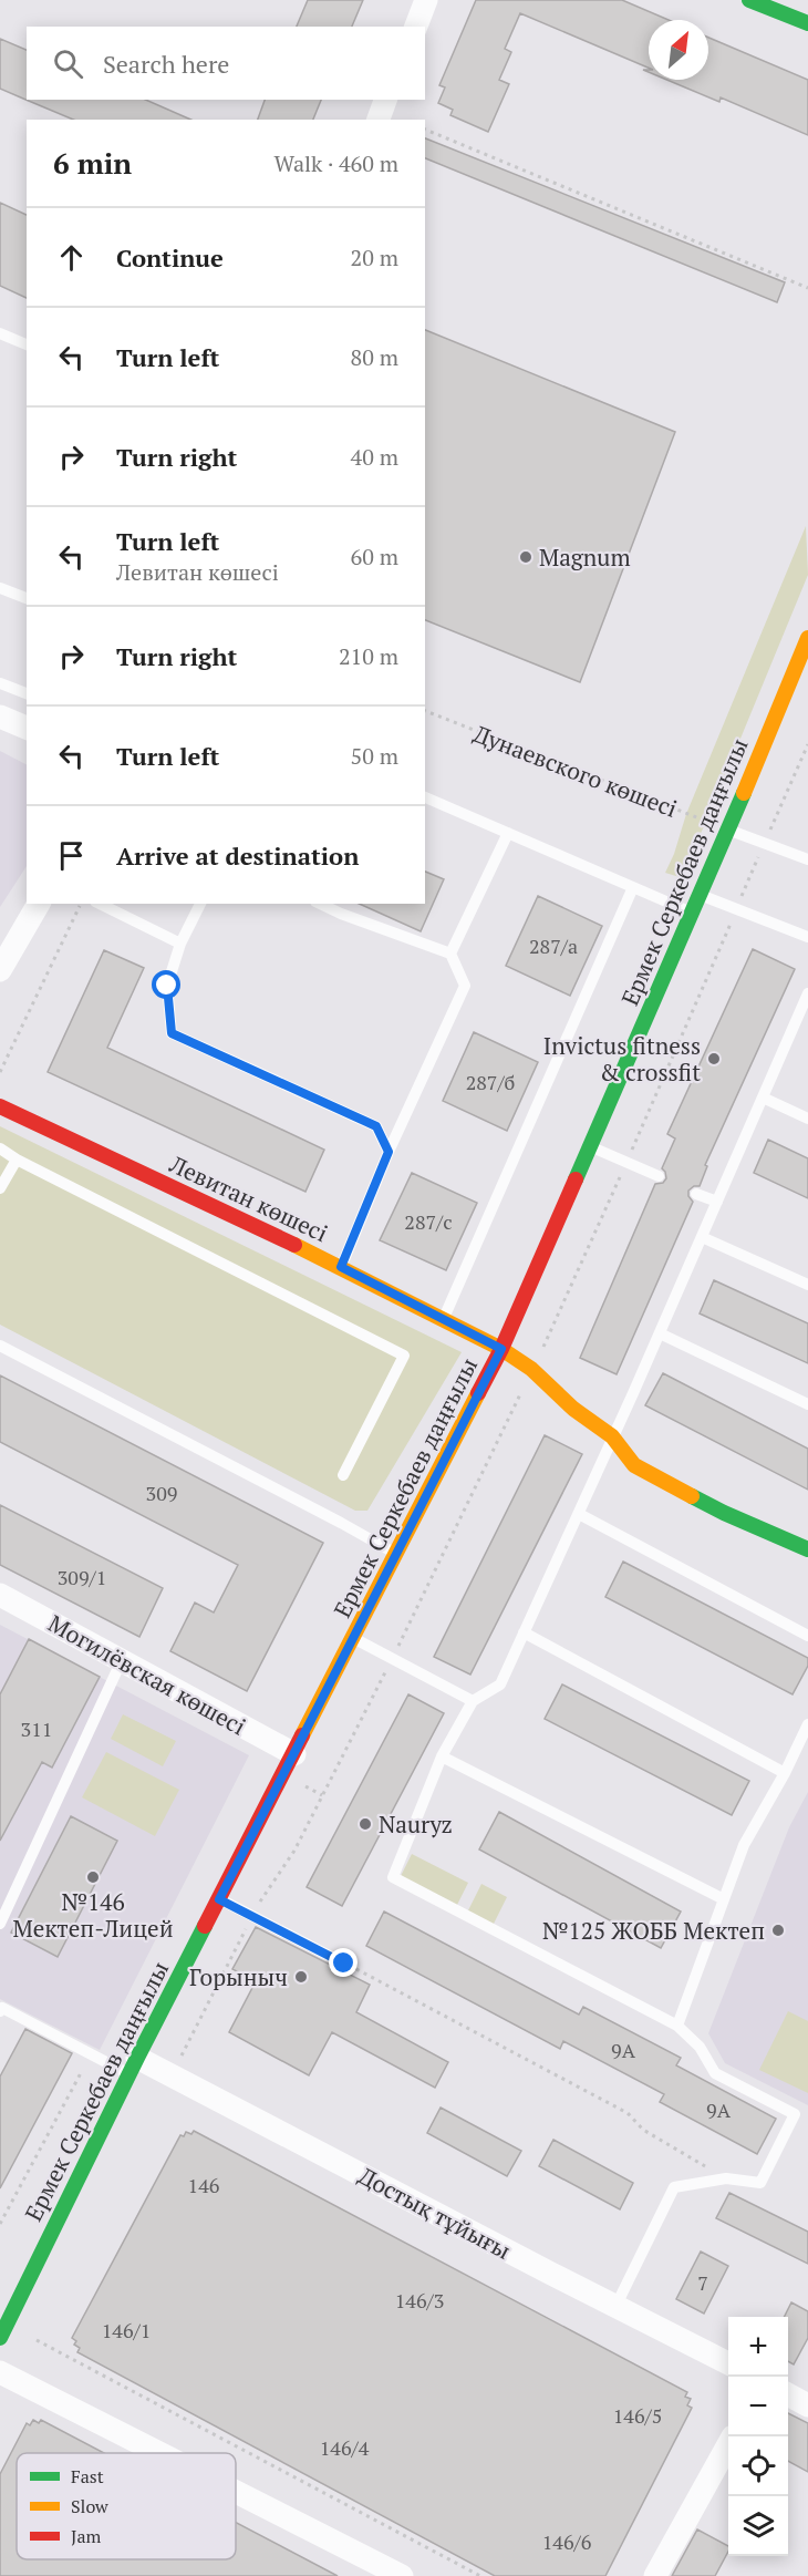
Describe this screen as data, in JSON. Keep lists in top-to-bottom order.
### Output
{
  "streets": {
    "street": [
      "Ермек Серкебаев даңғылы",
      "Левитан көшесі",
      "Могилёвская көшесі",
      "Достық тұйығы"
    ],
    "path": ["Дунаевского көшесі"]
  },
  "crossings": [
    ["Дунаевского көшесі", "Ермек Серкебаев даңғылы"],
    ["Ермек Серкебаев даңғылы", "Левитан көшесі"],
    ["Ермек Серкебаев даңғылы", "Могилёвская көшесі"],
    ["Ермек Серкебаев даңғылы", "Достық тұйығы"]
  ],
  "places": [
    "Magnum",
    "Invictus fitness & crossfit",
    "Nauryz",
    "№146 Мектеп-Лицей",
    "№125 ЖОББ Мектеп",
    "Горыныч"
  ],
  "house_numbers": [
    "287/а",
    "287/б",
    "287/с",
    "309",
    "309/1",
    "311",
    "9А",
    "9А",
    "146",
    "7",
    "146/3",
    "146/1",
    "146/5",
    "146/4",
    "146/6"
  ],
  "legend": ["Fast", "Slow", "Jam"],
  "north": "top right",
  "page": {
    "search": "Search here",
    "heading": ["6 min", "Walk · 460 m"],
    "list": [
      ["Continue", "20 m"],
      ["Turn left", "80 m"],
      ["Turn right", "40 m"],
      ["Turn left", "Левитан көшесі", "60 m"],
      ["Turn right", "210 m"],
      ["Turn left", "50 m"],
      "Arrive at destination"
    ],
    "map_buttons": ["+", "−"]
  }
}
